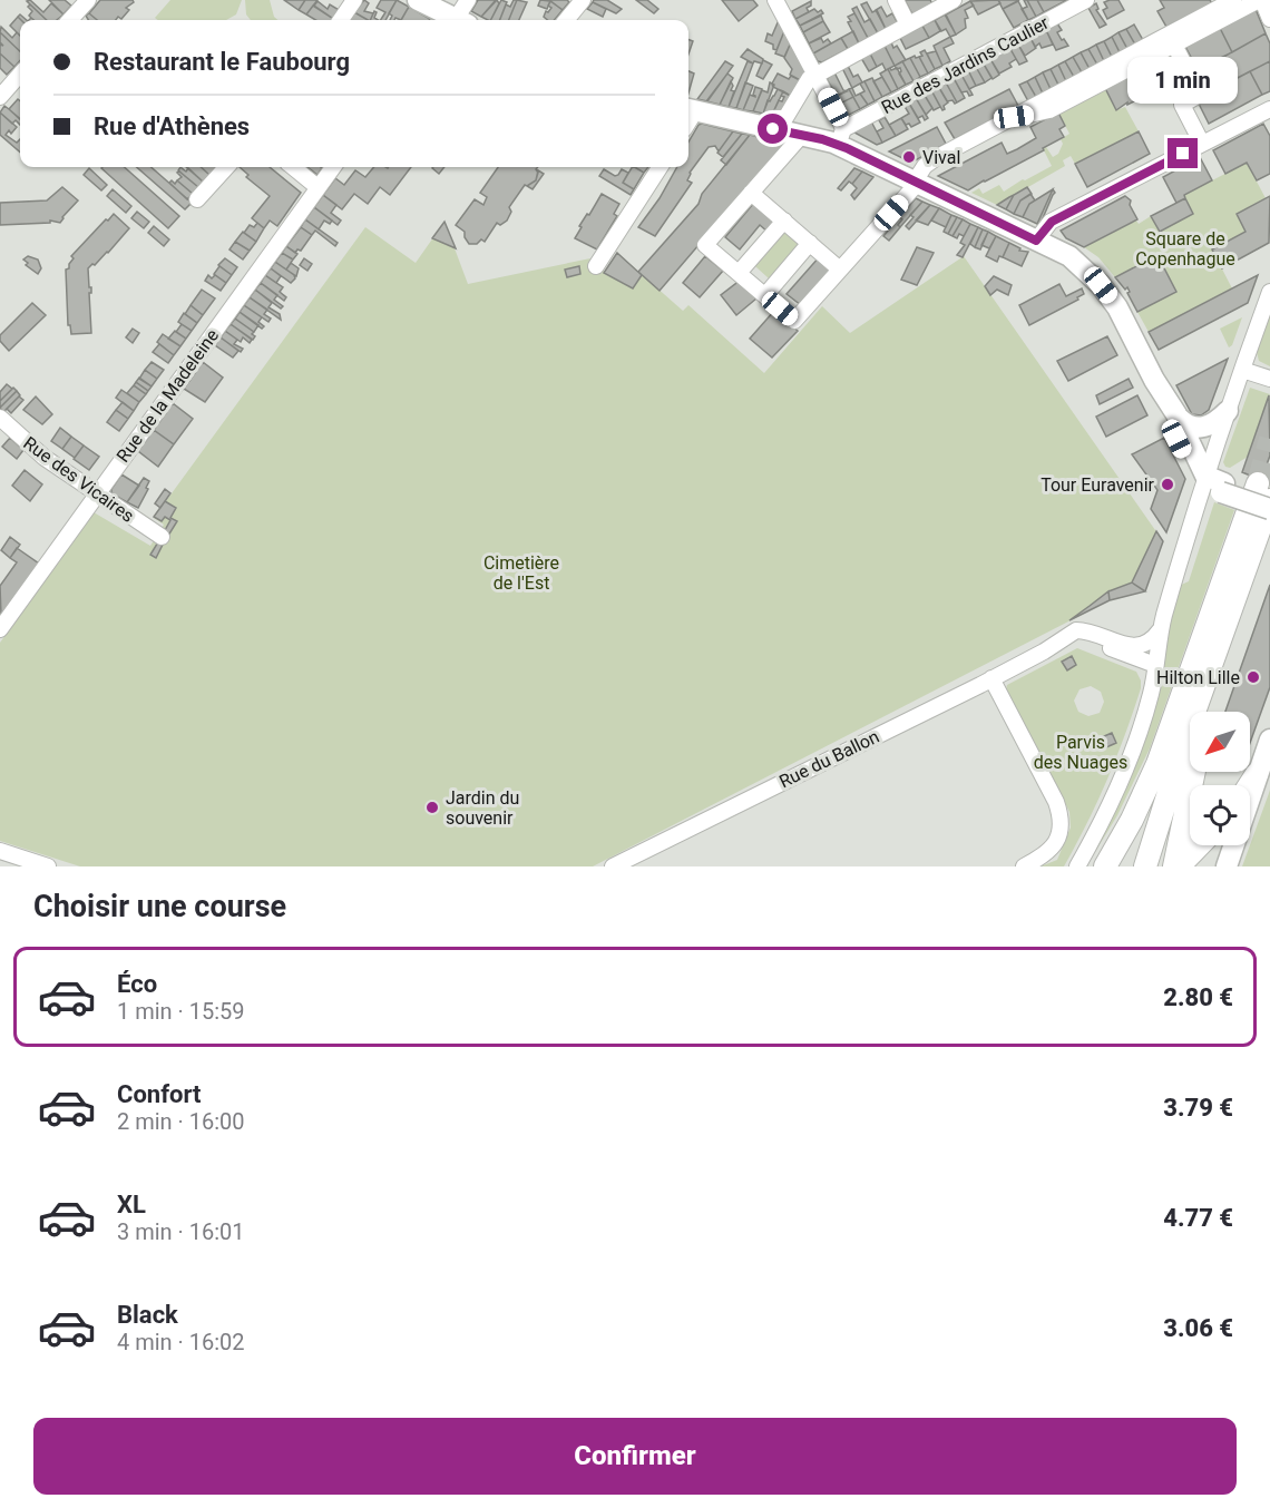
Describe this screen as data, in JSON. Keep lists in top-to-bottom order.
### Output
{
  "streets": {
    "street": [
      "Rue des Jardins Caulier",
      "Rue de la Madeleine",
      "Rue des Vicaires",
      "Rue du Ballon"
    ]
  },
  "crossings": [
    ["Rue de la Madeleine", "Rue des Vicaires"]
  ],
  "parks": ["Square de Copenhague", "Cimetière de l'Est", "Parvis des Nuages"],
  "places": [
    "Vival",
    "Tour Euravenir",
    "Hilton Lille",
    "Jardin du souvenir"
  ],
  "north": "bottom left",
  "page": {
    "banner": ["Restaurant le Faubourg", "Rue d'Athènes"],
    "bubble": "1 min",
    "heading": "Choisir une course",
    "list": [
      {
        "name": "Éco",
        "note": "1 min · 15:59",
        "value": "2.80 €"
      },
      {
        "name": "Confort",
        "note": "2 min · 16:00",
        "value": "3.79 €"
      },
      {
        "name": "XL",
        "note": "3 min · 16:01",
        "value": "4.77 €"
      },
      {
        "name": "Black",
        "note": "4 min · 16:02",
        "value": "3.06 €"
      }
    ],
    "buttons": "Confirmer"
  }
}
